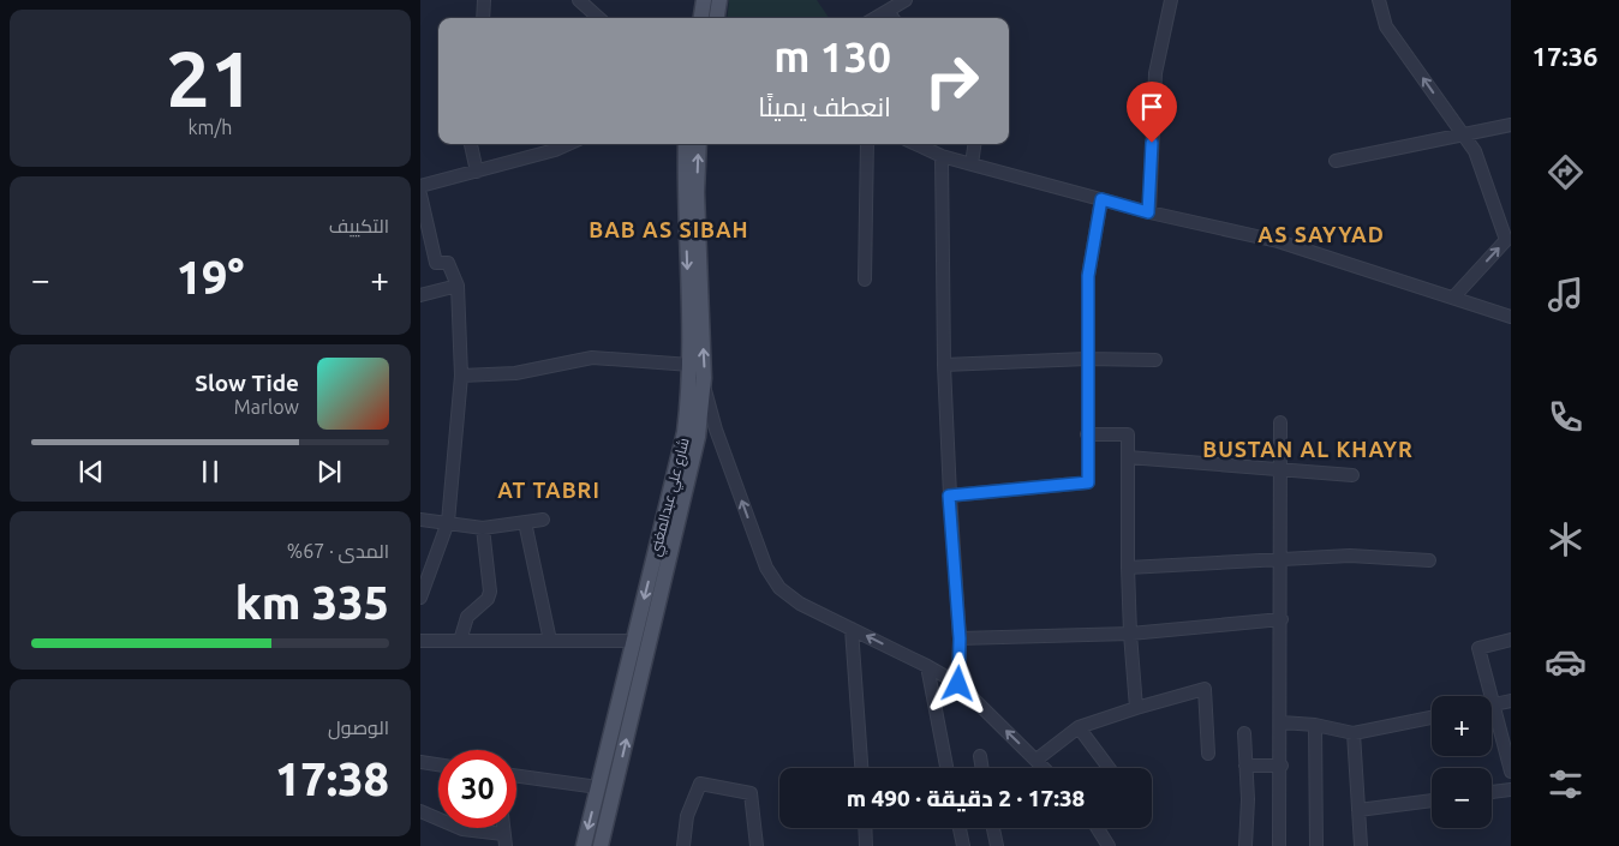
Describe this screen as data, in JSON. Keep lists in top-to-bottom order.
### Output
{
  "streets": {
    "main road": ["شارع علي عبدالمغني"]
  },
  "districts": [
    "BAB AS SIBAH",
    "AS SAYYAD",
    "BUSTAN AL KHAYR",
    "AT TABRI"
  ],
  "page": {
    "tabs": "17:36",
    "tile": [
      ["21", "km/h"],
      "التكييف",
      ["المدى · 67%", "335 km"],
      ["الوصول", "17:38"]
    ],
    "turn": ["130 m", "انعطف يمينًا"],
    "heat": ["−", "19°", "+"],
    "song": ["Slow Tide", "Marlow"],
    "map_buttons": ["+", "−"],
    "limit": "30",
    "trip": "17:38 · 2 دقيقة · 490 m"
  }
}
